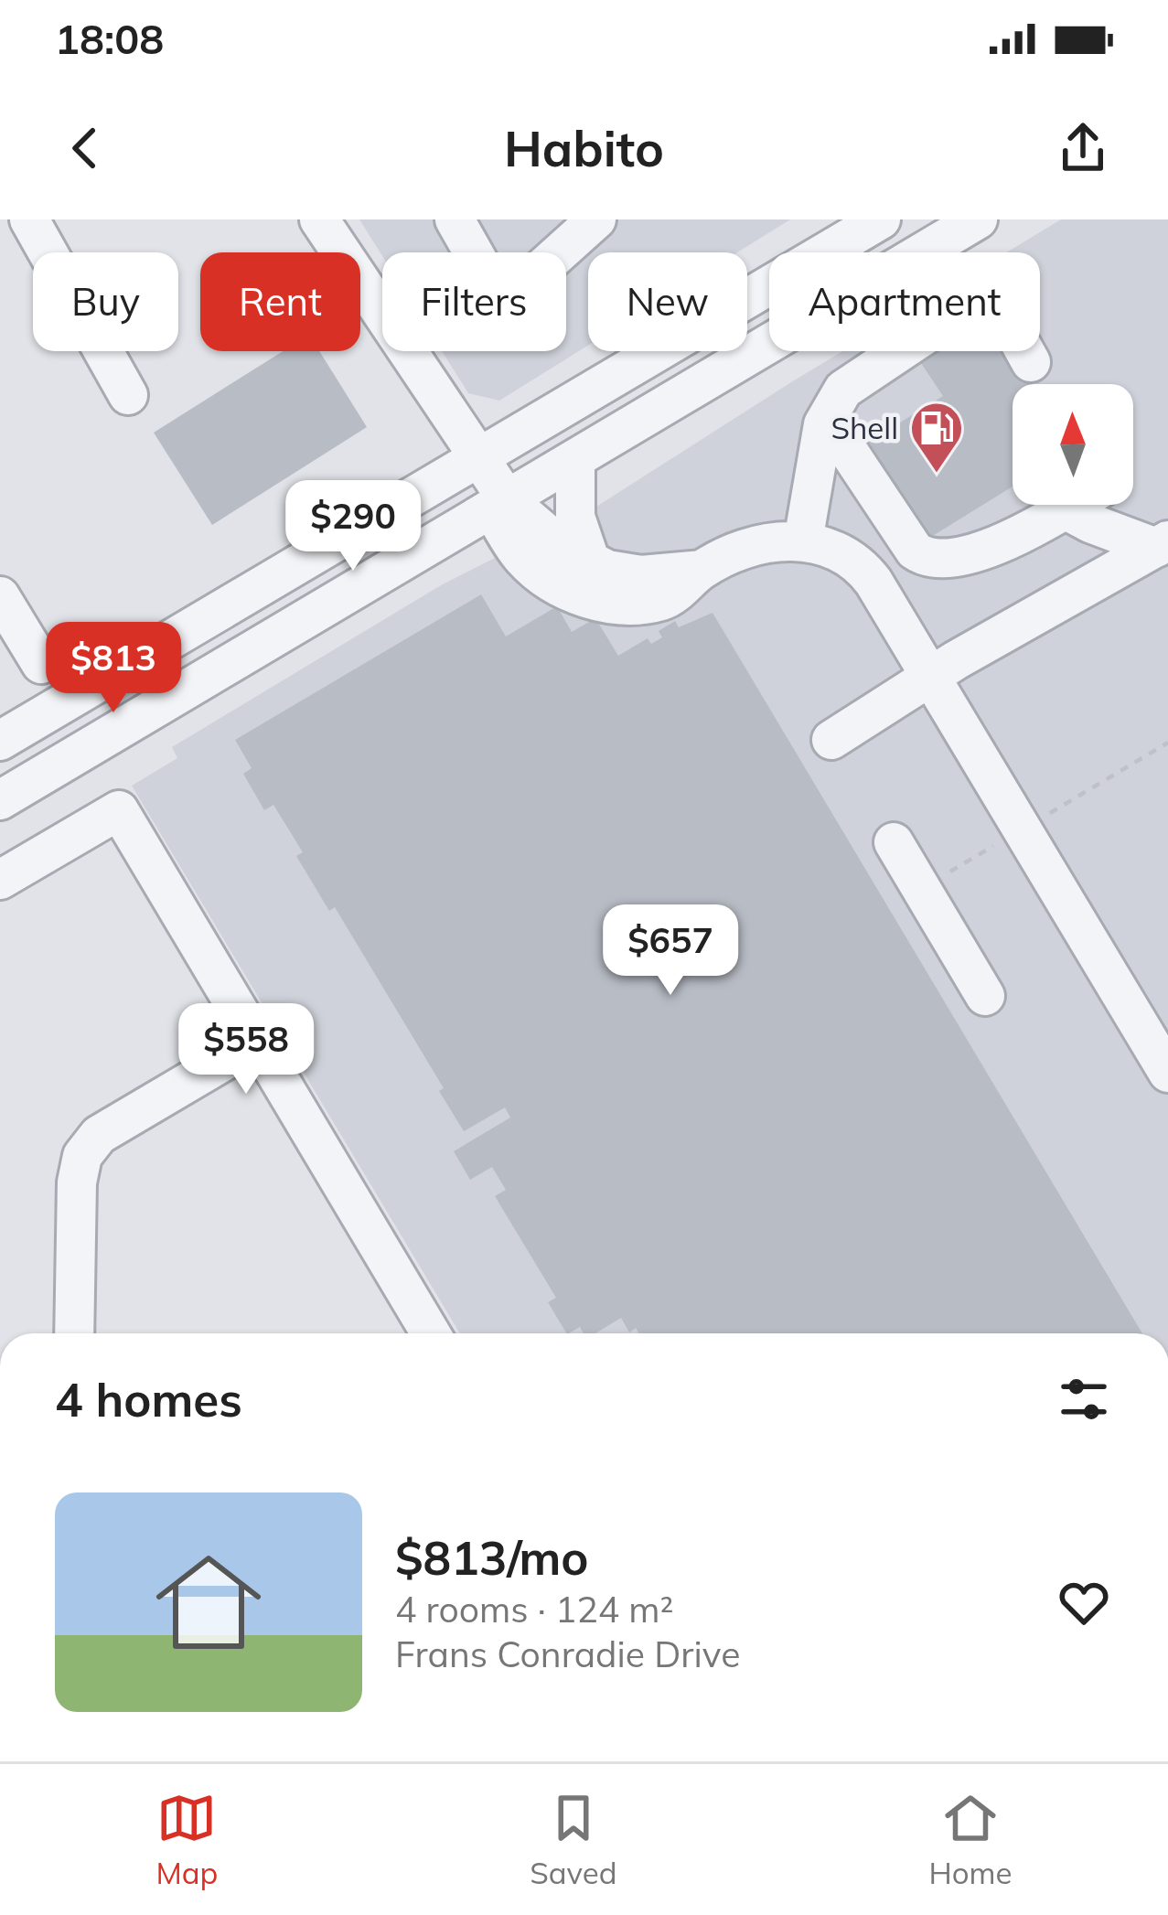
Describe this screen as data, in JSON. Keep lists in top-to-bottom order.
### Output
{
  "places": {
    "fuel station": ["Shell"]
  },
  "north": "top",
  "page": {
    "status": "18:08",
    "header": "Habito",
    "chip": [
      "Buy",
      "Rent",
      "Filters",
      "New",
      "Apartment"
    ],
    "price": [
      "$290",
      "$813",
      "$657",
      "$558"
    ],
    "heading": "4 homes",
    "list": [
      {
        "name": "$813/mo",
        "note": "4 rooms · 124 m² · Frans Conradie Drive"
      }
    ],
    "tabs": ["Map", "Saved", "Home"]
  }
}
